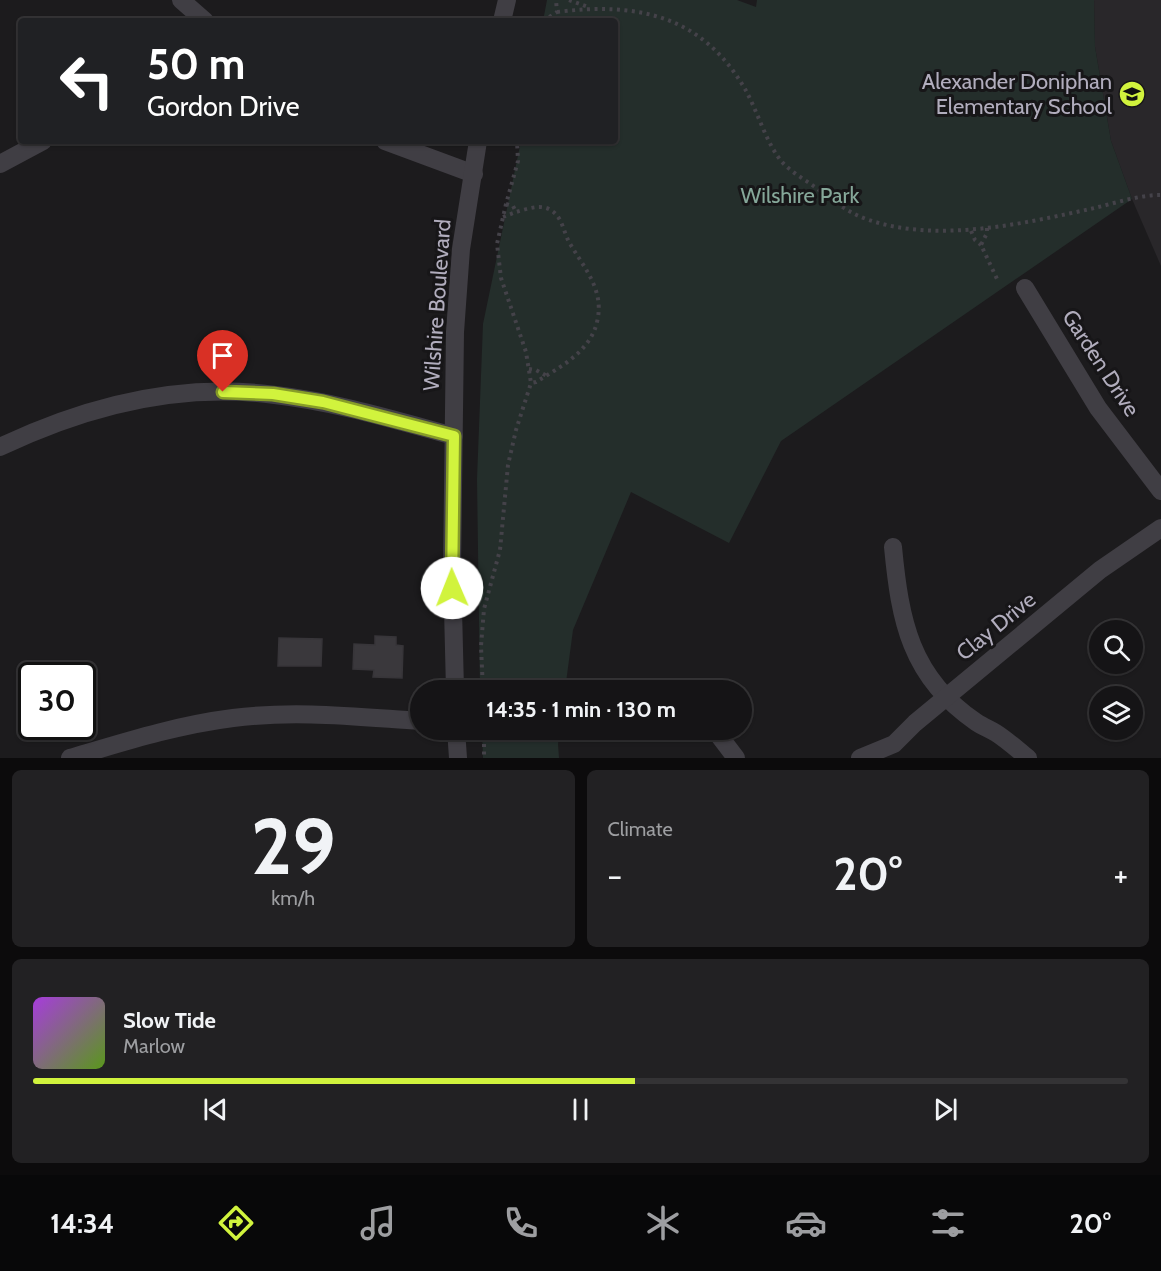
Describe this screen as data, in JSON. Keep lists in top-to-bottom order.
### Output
{
  "streets": {
    "street": ["Wilshire Boulevard", "Garden Drive", "Clay Drive"]
  },
  "parks": ["Wilshire Park"],
  "places": {
    "school or university": ["Alexander Doniphan Elementary School"]
  },
  "page": {
    "turn": ["50 m", "Gordon Drive"],
    "limit": "30",
    "trip": "14:35 · 1 min · 130 m",
    "tile": [
      ["29", "km/h"],
      "Climate"
    ],
    "heat": ["−", "20°", "+"],
    "song": ["Slow Tide", "Marlow"],
    "tabs": ["14:34", "20°"]
  }
}
